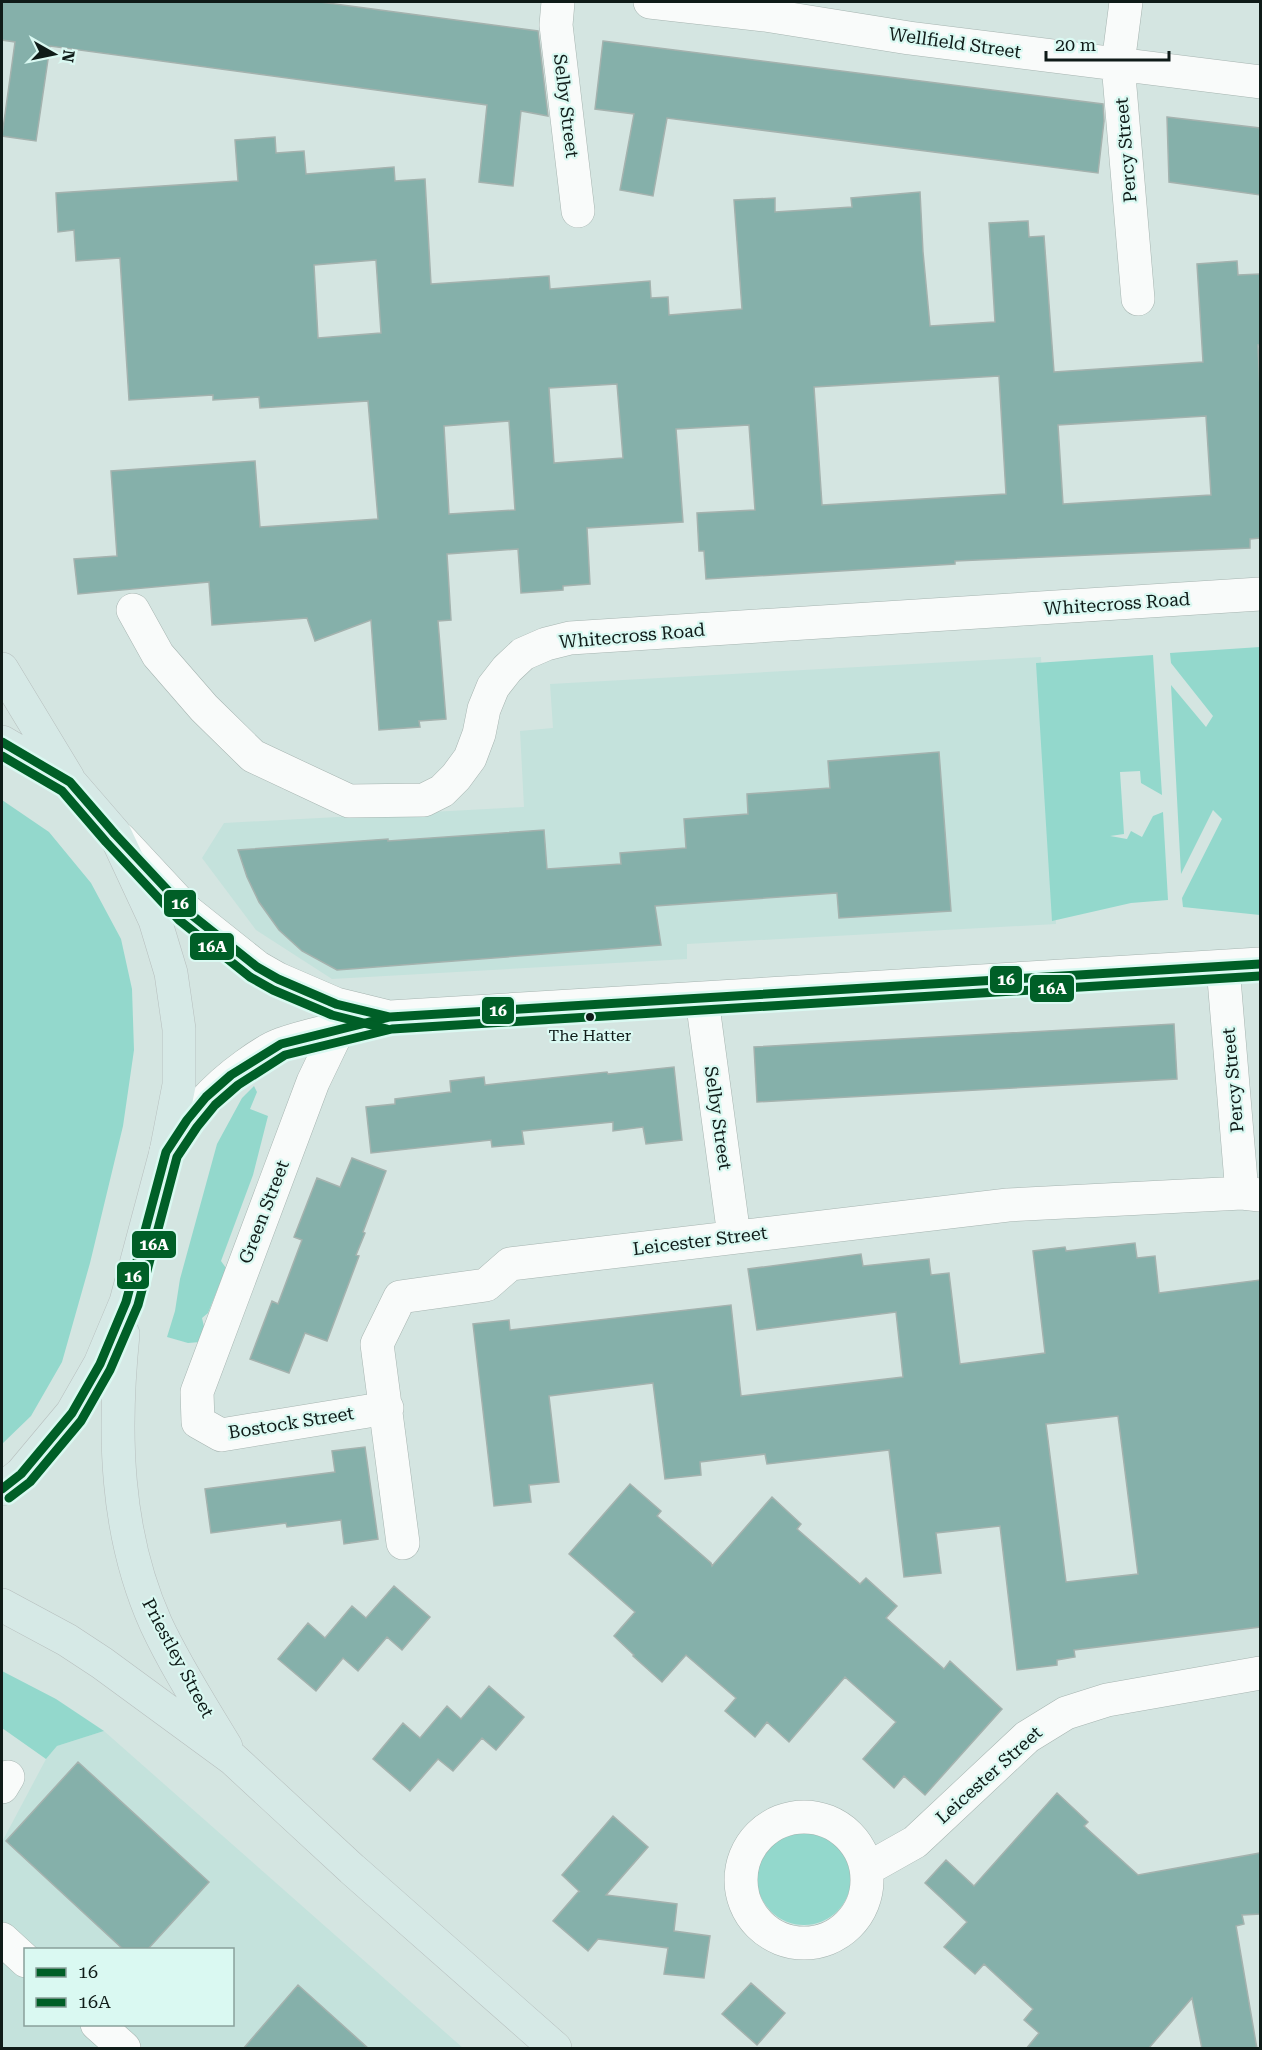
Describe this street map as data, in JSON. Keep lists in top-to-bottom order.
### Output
{
  "streets": {
    "highway": ["Priestley Street"],
    "street": [
      "Wellfield Street",
      "Selby Street",
      "Percy Street",
      "Whitecross Road",
      "Green Street",
      "Leicester Street",
      "Bostock Street"
    ]
  },
  "crossings": [
    ["Wellfield Street", "Percy Street"],
    ["Selby Street", "Leicester Street"],
    ["Percy Street", "Leicester Street"],
    ["Green Street", "Bostock Street"],
    ["Leicester Street", "Bostock Street"]
  ],
  "places": ["The Hatter"],
  "lines": ["transit line 16", "transit line 16A"],
  "legend": ["16", "16A"],
  "scale_bar": "20 m",
  "north": "right"
}
